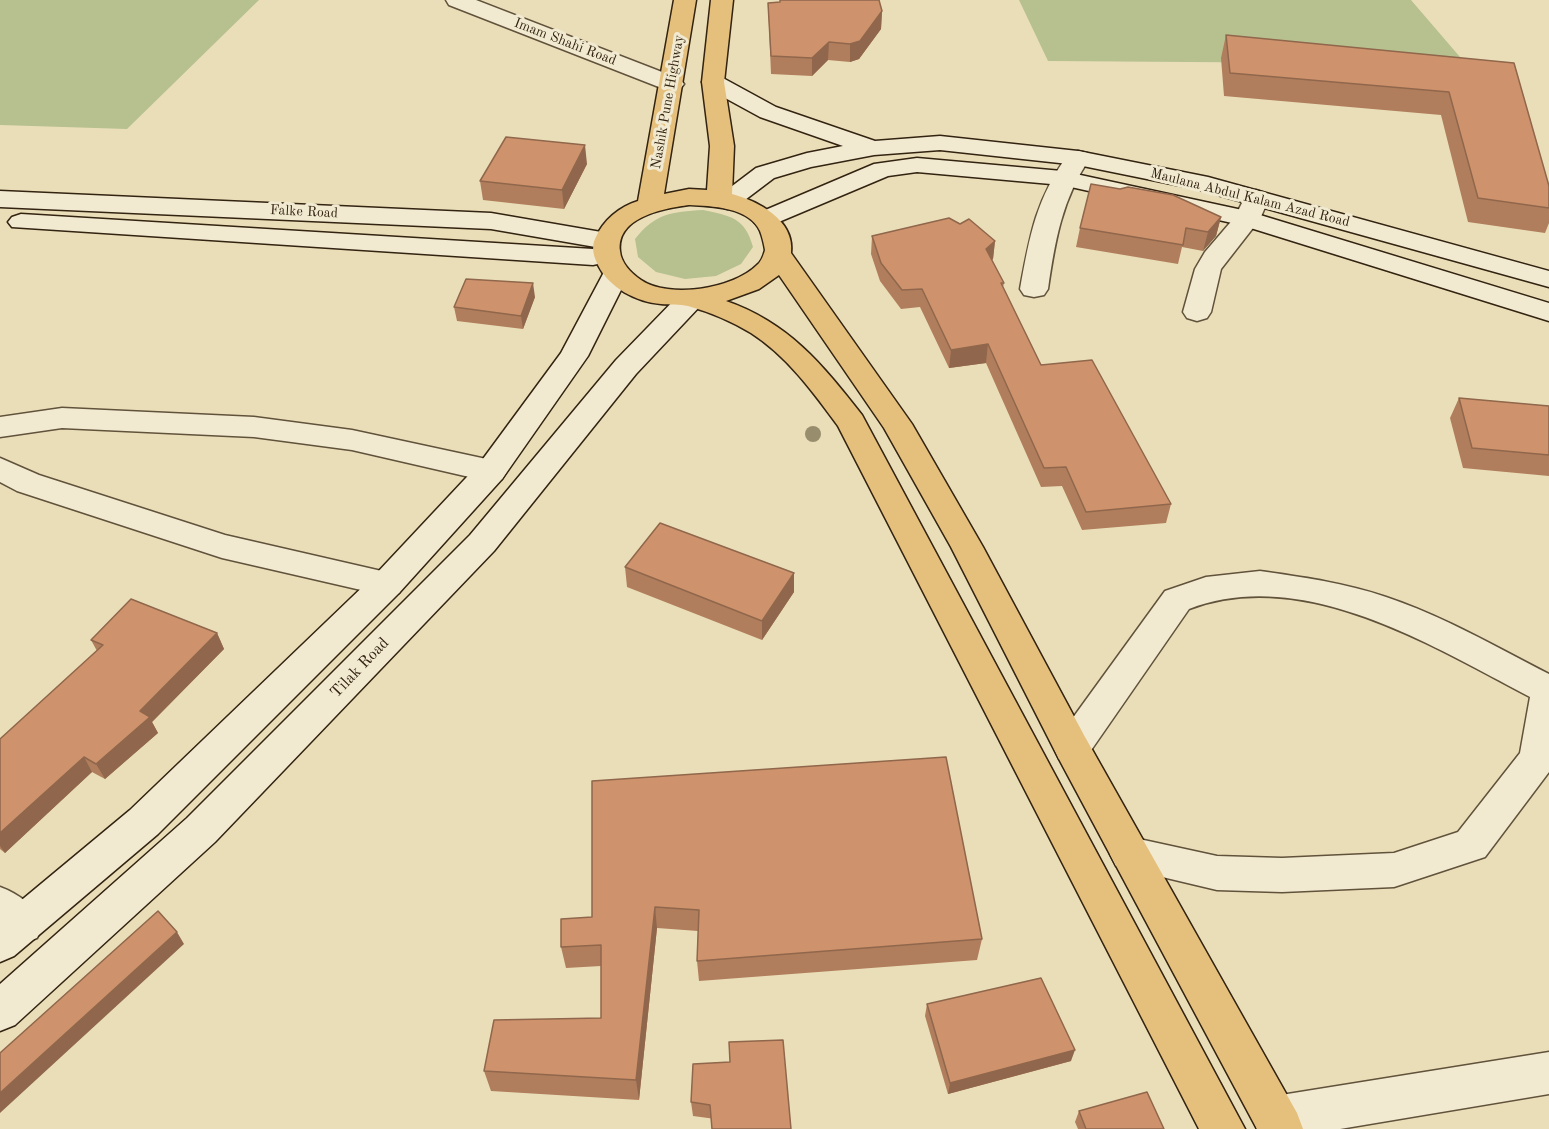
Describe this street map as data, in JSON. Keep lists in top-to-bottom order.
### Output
{
  "streets": {
    "highway": ["Nashik Pune Highway"],
    "street": [
      "Imam Shahi Road",
      "Maulana Abdul Kalam Azad Road",
      "Falke Road",
      "Tilak Road"
    ]
  },
  "crossings": [
    ["Imam Shahi Road", "Nashik Pune Highway"],
    ["Nashik Pune Highway", "Maulana Abdul Kalam Azad Road"],
    ["Nashik Pune Highway", "Falke Road"],
    ["Nashik Pune Highway", "Tilak Road"],
    ["Maulana Abdul Kalam Azad Road", "Falke Road"],
    ["Maulana Abdul Kalam Azad Road", "Tilak Road"],
    ["Falke Road", "Tilak Road"]
  ]
}
